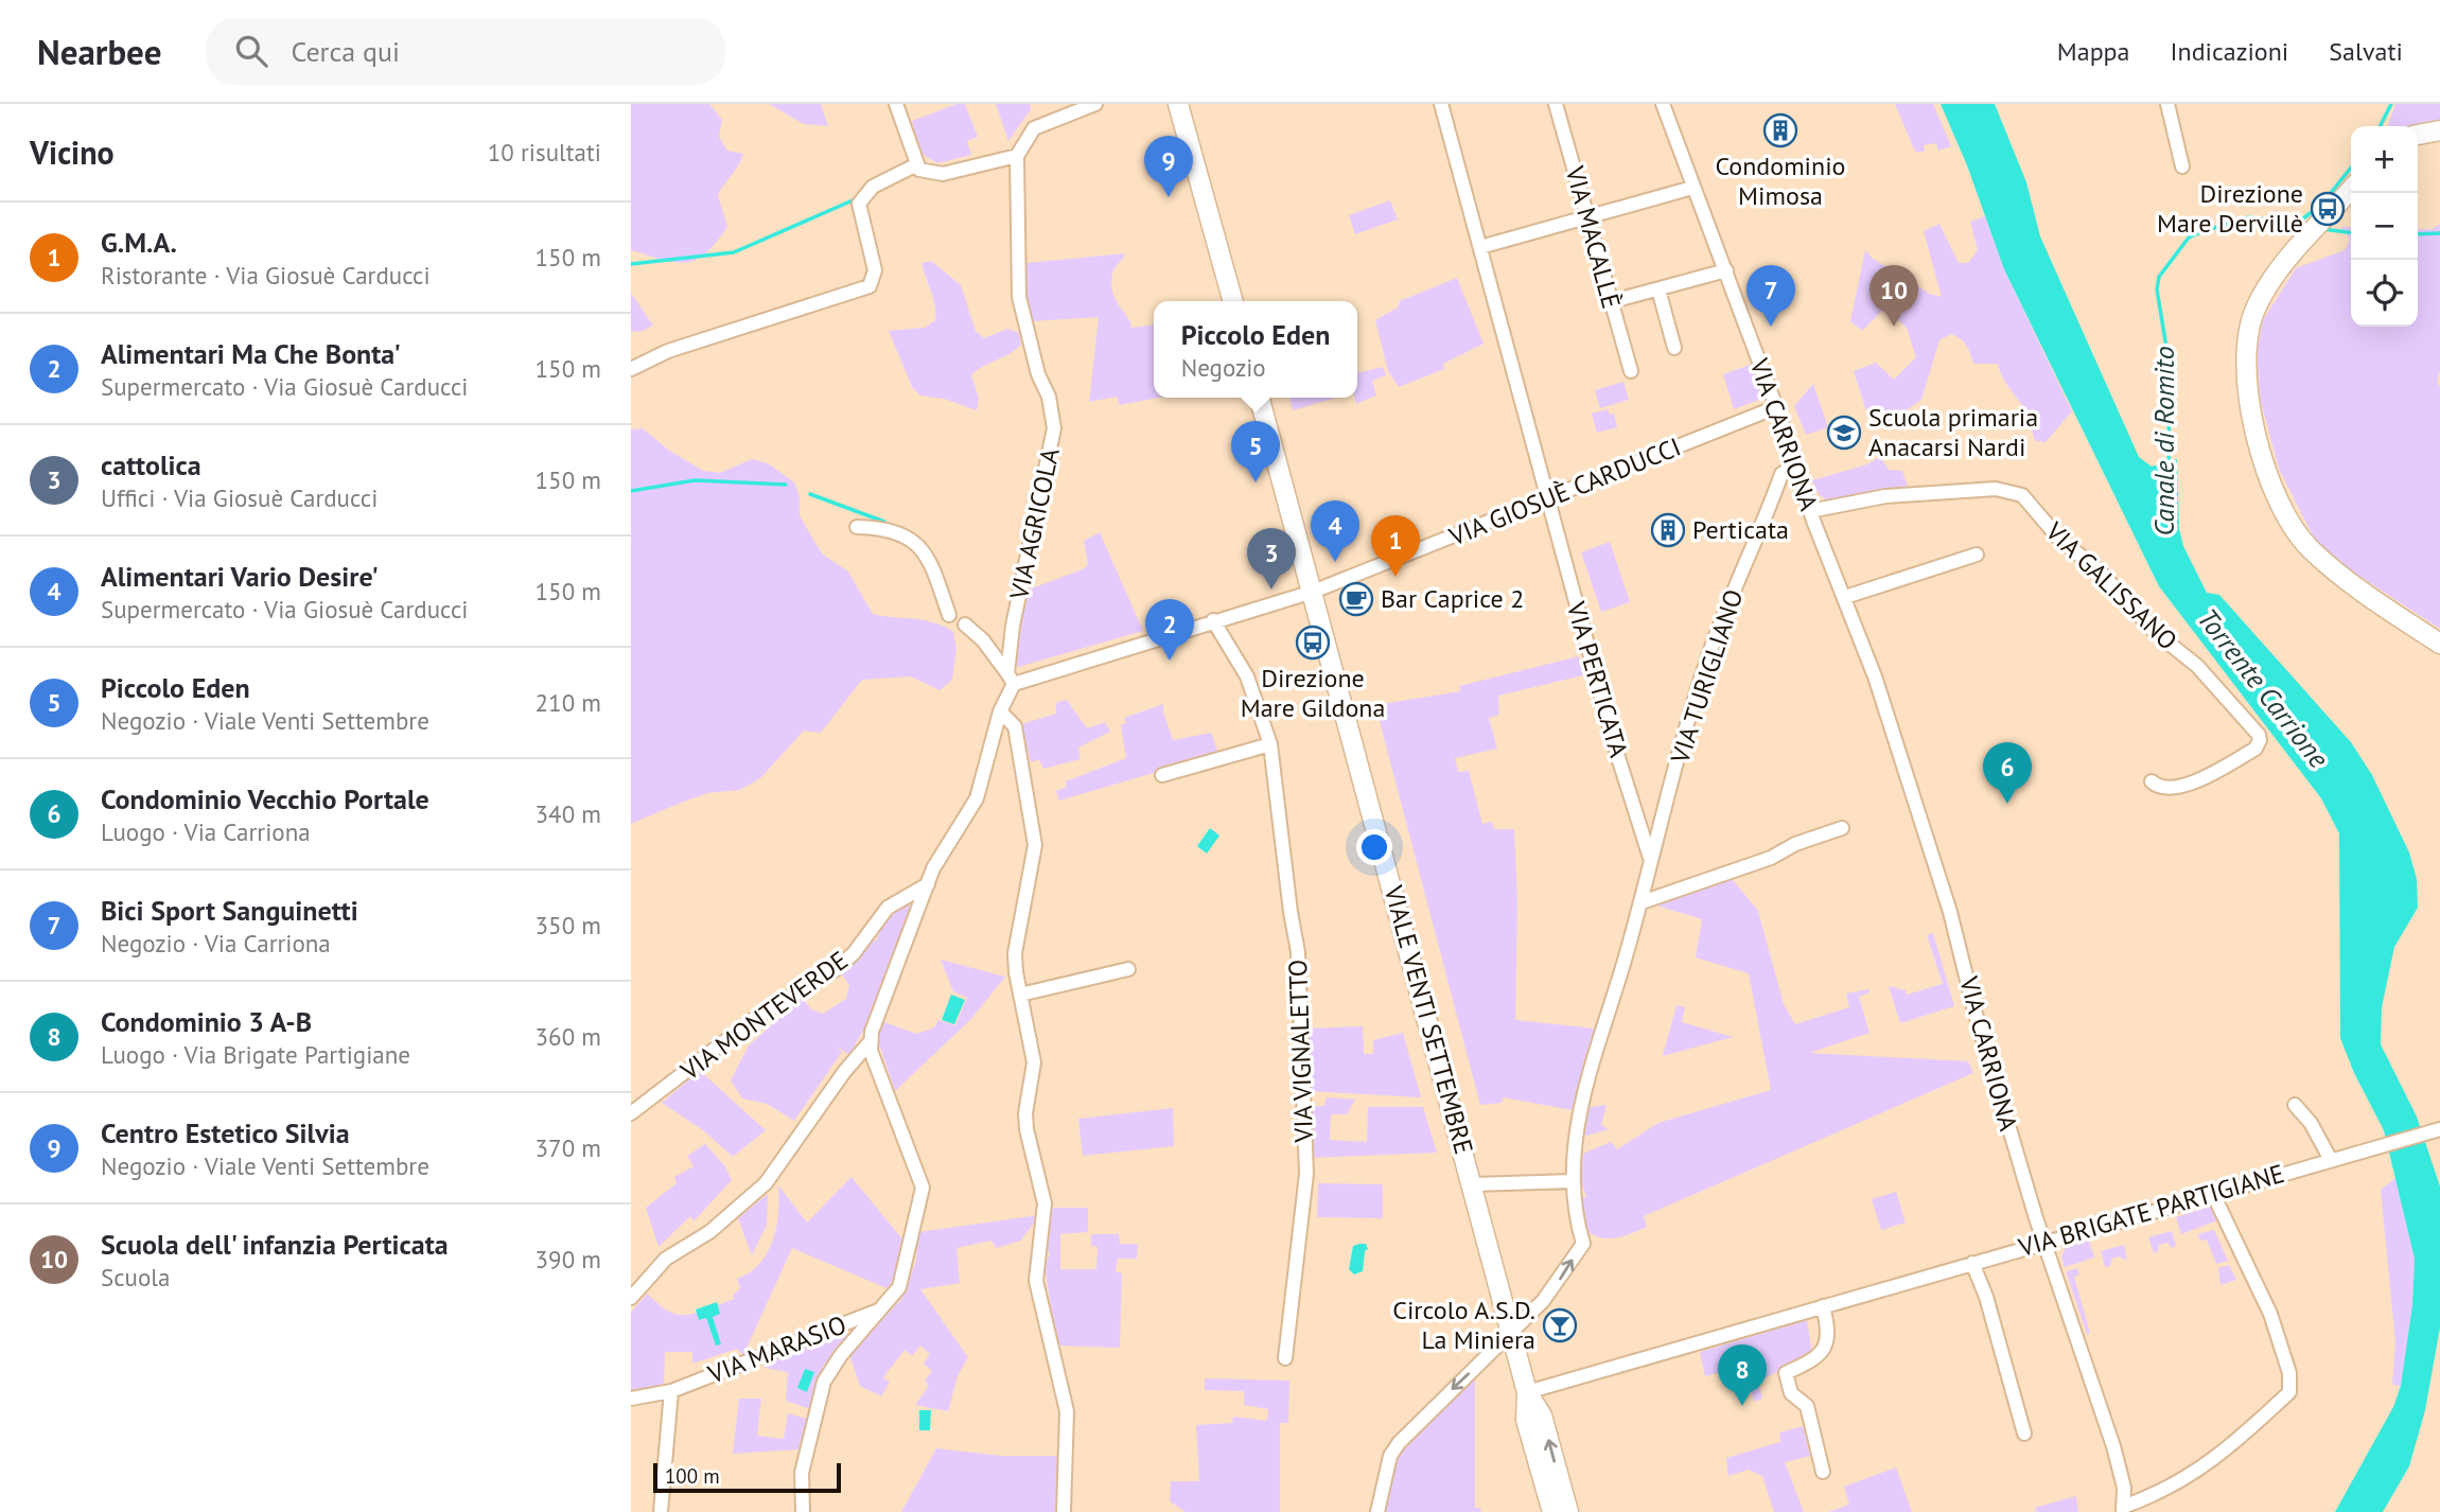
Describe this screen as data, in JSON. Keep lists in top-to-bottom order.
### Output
{
  "streets": {
    "main road": ["VIALE VENTI SETTEMBRE"],
    "street": [
      "VIA MACALLÈ",
      "VIA CARRIONA",
      "VIA GIOSUÈ CARDUCCI",
      "VIA AGRICOLA",
      "VIA GALISSANO",
      "VIA TURIGLIANO",
      "VIA PERTICATA",
      "VIA MONTEVERDE",
      "VIA VIGNALETTO",
      "VIA BRIGATE PARTIGIANE",
      "VIA MARASIO"
    ]
  },
  "crossings": [
    ["VIA CARRIONA", "VIA GIOSUÈ CARDUCCI"],
    ["VIA CARRIONA", "VIA GALISSANO"],
    ["VIA CARRIONA", "VIA TURIGLIANO"],
    ["VIA CARRIONA", "VIA BRIGATE PARTIGIANE"],
    ["VIA GIOSUÈ CARDUCCI", "VIA AGRICOLA"],
    ["VIA GIOSUÈ CARDUCCI", "VIA PERTICATA"],
    ["VIA GIOSUÈ CARDUCCI", "VIALE VENTI SETTEMBRE"],
    ["VIA GIOSUÈ CARDUCCI", "VIA VIGNALETTO"],
    ["VIA TURIGLIANO", "VIA PERTICATA"],
    ["VIA TURIGLIANO", "VIALE VENTI SETTEMBRE"],
    ["VIALE VENTI SETTEMBRE", "VIA BRIGATE PARTIGIANE"]
  ],
  "water": ["Canale di Romito", "Torrente Carrione"],
  "places": {
    "building": ["Condominio Mimosa", "Perticata"],
    "bus stop": ["Direzione Mare Dervillè", "Direzione Mare Gildona"],
    "school or university": ["Scuola primaria Anacarsi Nardi"],
    "cafe": ["Bar Caprice 2"],
    "bar": ["Circolo A.S.D. La Miniera"]
  },
  "scale_bar": "100 m",
  "page": {
    "header": "Nearbee",
    "search": "Cerca qui",
    "nav": ["Mappa", "Indicazioni", "Salvati"],
    "heading": ["Vicino", "10 risultati"],
    "map_buttons": ["+", "−"],
    "pins": [
      "9",
      "7",
      "10",
      "5",
      "4",
      "1",
      "3",
      "2",
      "6",
      "8"
    ],
    "list": [
      {
        "mark": "1",
        "name": "G.M.A.",
        "note": "Ristorante · Via Giosuè Carducci",
        "value": "150 m"
      },
      {
        "mark": "2",
        "name": "Alimentari Ma Che Bonta'",
        "note": "Supermercato · Via Giosuè Carducci",
        "value": "150 m"
      },
      {
        "mark": "3",
        "name": "cattolica",
        "note": "Uffici · Via Giosuè Carducci",
        "value": "150 m"
      },
      {
        "mark": "4",
        "name": "Alimentari Vario Desire'",
        "note": "Supermercato · Via Giosuè Carducci",
        "value": "150 m"
      },
      {
        "mark": "5",
        "name": "Piccolo Eden",
        "note": "Negozio · Viale Venti Settembre",
        "value": "210 m"
      },
      {
        "mark": "6",
        "name": "Condominio Vecchio Portale",
        "note": "Luogo · Via Carriona",
        "value": "340 m"
      },
      {
        "mark": "7",
        "name": "Bici Sport Sanguinetti",
        "note": "Negozio · Via Carriona",
        "value": "350 m"
      },
      {
        "mark": "8",
        "name": "Condominio 3 A-B",
        "note": "Luogo · Via Brigate Partigiane",
        "value": "360 m"
      },
      {
        "mark": "9",
        "name": "Centro Estetico Silvia",
        "note": "Negozio · Viale Venti Settembre",
        "value": "370 m"
      },
      {
        "mark": "10",
        "name": "Scuola dell' infanzia Perticata",
        "note": "Scuola",
        "value": "390 m"
      }
    ],
    "popup": ["Piccolo Eden", "Negozio"],
    "scale": "100 m"
  }
}
